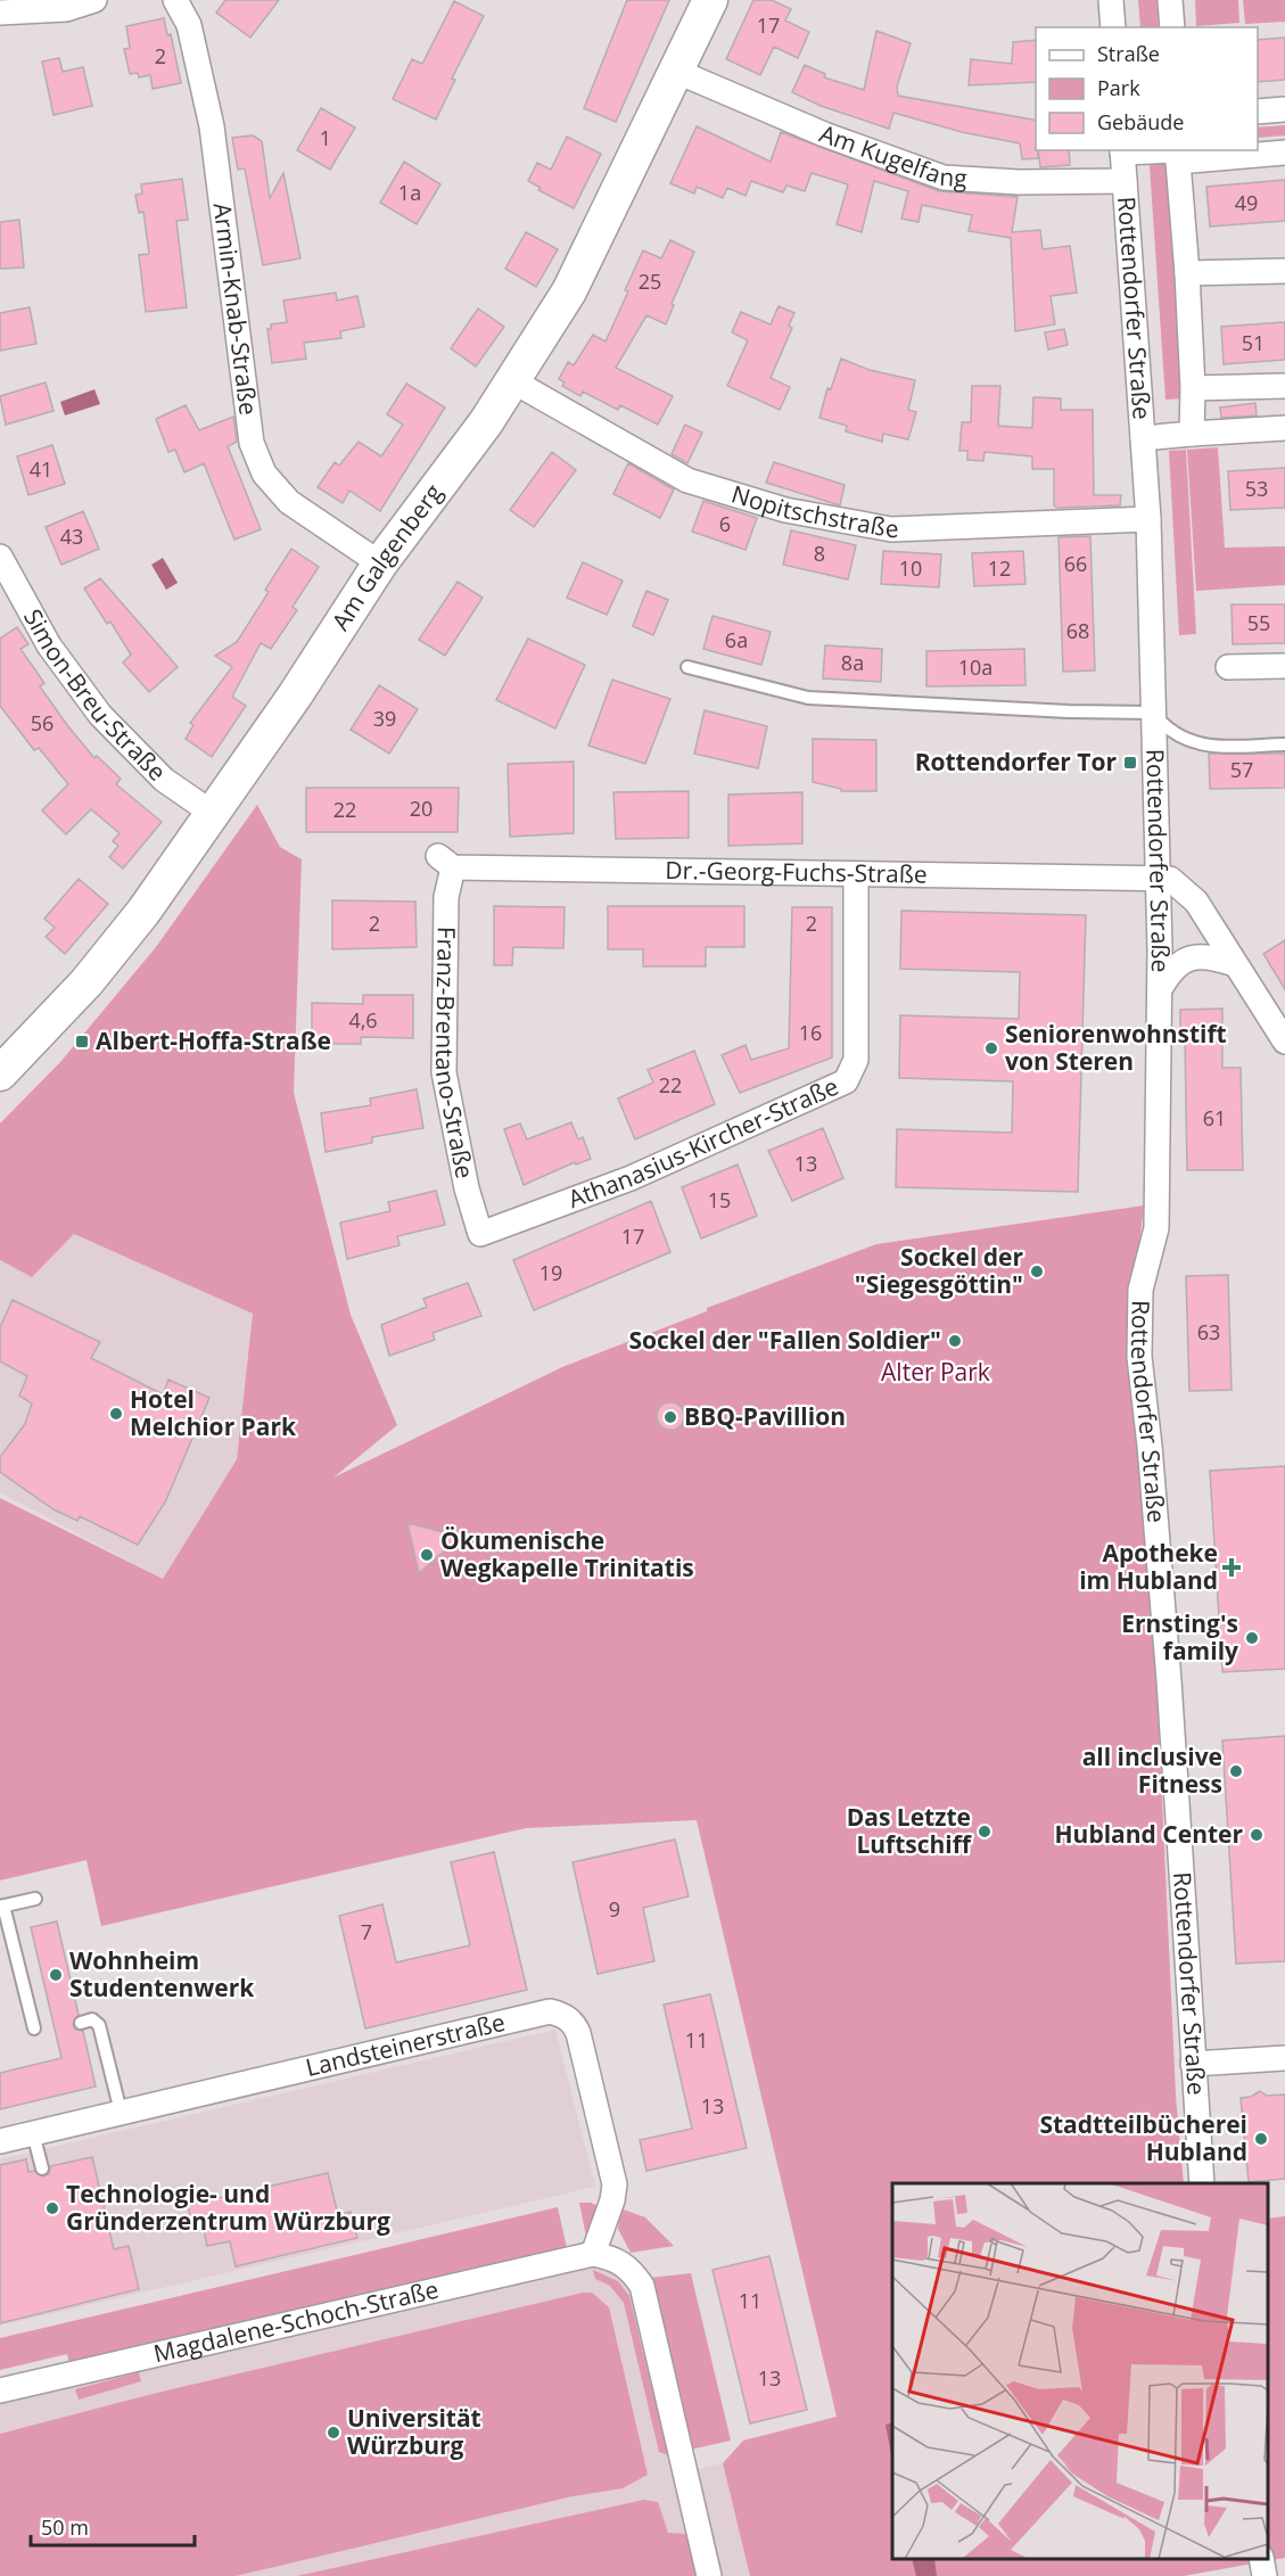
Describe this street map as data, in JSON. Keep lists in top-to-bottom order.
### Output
{
  "streets": {
    "street": [
      "Am Kugelfang",
      "Armin-Knab-Straße",
      "Rottendorfer Straße",
      "Nopitschstraße",
      "Am Galgenberg",
      "Simon-Breu-Straße",
      "Dr.-Georg-Fuchs-Straße",
      "Franz-Brentano-Straße",
      "Athanasius-Kircher-Straße",
      "Landsteinerstraße",
      "Magdalene-Schoch-Straße"
    ]
  },
  "crossings": [
    ["Am Kugelfang", "Rottendorfer Straße"],
    ["Am Kugelfang", "Am Galgenberg"],
    ["Armin-Knab-Straße", "Am Galgenberg"],
    ["Rottendorfer Straße", "Nopitschstraße"],
    ["Rottendorfer Straße", "Dr.-Georg-Fuchs-Straße"],
    ["Nopitschstraße", "Am Galgenberg"],
    ["Am Galgenberg", "Simon-Breu-Straße"],
    ["Dr.-Georg-Fuchs-Straße", "Franz-Brentano-Straße"],
    ["Dr.-Georg-Fuchs-Straße", "Athanasius-Kircher-Straße"],
    ["Franz-Brentano-Straße", "Athanasius-Kircher-Straße"],
    ["Landsteinerstraße", "Magdalene-Schoch-Straße"]
  ],
  "parks": ["Alter Park"],
  "places": {
    "transit": ["Rottendorfer Tor", "Albert-Hoffa-Straße"],
    "other": [
      "Seniorenwohnstift von Steren",
      "Sockel der \"Siegesgöttin\"",
      "Sockel der \"Fallen Soldier\"",
      "Hotel Melchior Park",
      "BBQ-Pavillion",
      "Ökumenische Wegkapelle Trinitatis",
      "Ernsting's family",
      "all inclusive Fitness",
      "Das Letzte Luftschiff",
      "Hubland Center",
      "Wohnheim Studentenwerk",
      "Stadtteilbücherei Hubland",
      "Technologie- und Gründerzentrum Würzburg",
      "Universität Würzburg"
    ],
    "health": ["Apotheke im Hubland"]
  },
  "house_numbers": [
    "17",
    "2",
    "1",
    "1a",
    "49",
    "25",
    "51",
    "41",
    "53",
    "6",
    "43",
    "8",
    "66",
    "10",
    "12",
    "55",
    "68",
    "6a",
    "8a",
    "10a",
    "39",
    "56",
    "57",
    "20",
    "22",
    "2",
    "2",
    "4,6",
    "16",
    "22",
    "61",
    "13",
    "15",
    "17",
    "19",
    "63",
    "9",
    "7",
    "11",
    "13",
    "11",
    "13"
  ],
  "legend": ["Straße", "Park", "Gebäude"],
  "scale_bar": "50 m"
}
